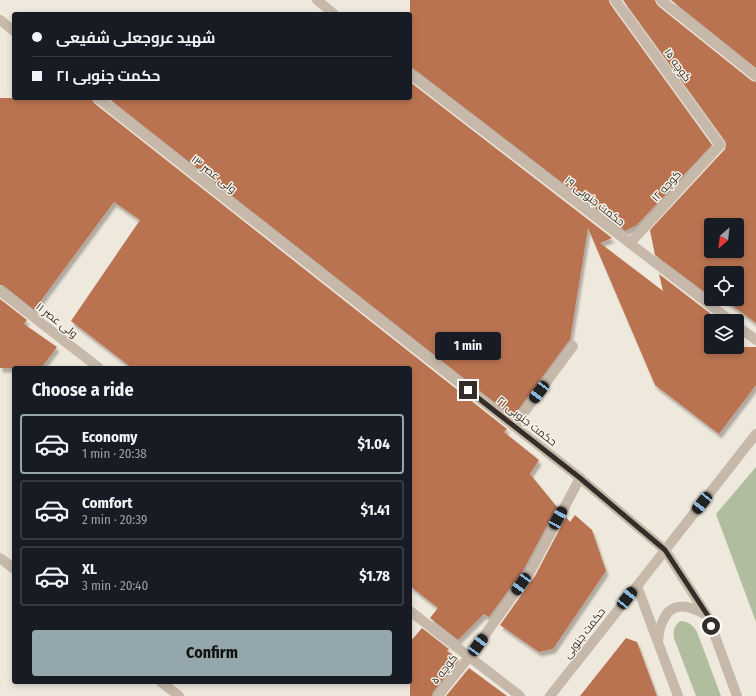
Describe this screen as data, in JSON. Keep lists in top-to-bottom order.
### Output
{
  "streets": {
    "street": [
      "کوچه ۱۵",
      "ولی عصر ۱۳",
      "کوچه ۱۲",
      "حکمت جنوبی ۱۹",
      "ولی عصر ۱۱",
      "حکمت جنوبی ۲۱",
      "حکمت جنوبی",
      "کوچه ۵"
    ]
  },
  "crossings": [
    ["کوچه ۱۵", "کوچه ۱۲"],
    ["ولی عصر ۱۳", "حکمت جنوبی ۲۱"],
    ["کوچه ۱۲", "حکمت جنوبی ۱۹"],
    ["حکمت جنوبی ۲۱", "حکمت جنوبی"],
    ["حکمت جنوبی ۲۱", "کوچه ۵"]
  ],
  "north": "bottom left",
  "page": {
    "banner": ["شهید عروجعلی شفیعی", "حکمت جنوبی ۲۱"],
    "bubble": "1 min",
    "heading": "Choose a ride",
    "list": [
      {
        "name": "Economy",
        "note": "1 min · 20:38",
        "value": "$1.04"
      },
      {
        "name": "Comfort",
        "note": "2 min · 20:39",
        "value": "$1.41"
      },
      {
        "name": "XL",
        "note": "3 min · 20:40",
        "value": "$1.78"
      }
    ],
    "buttons": "Confirm"
  }
}
